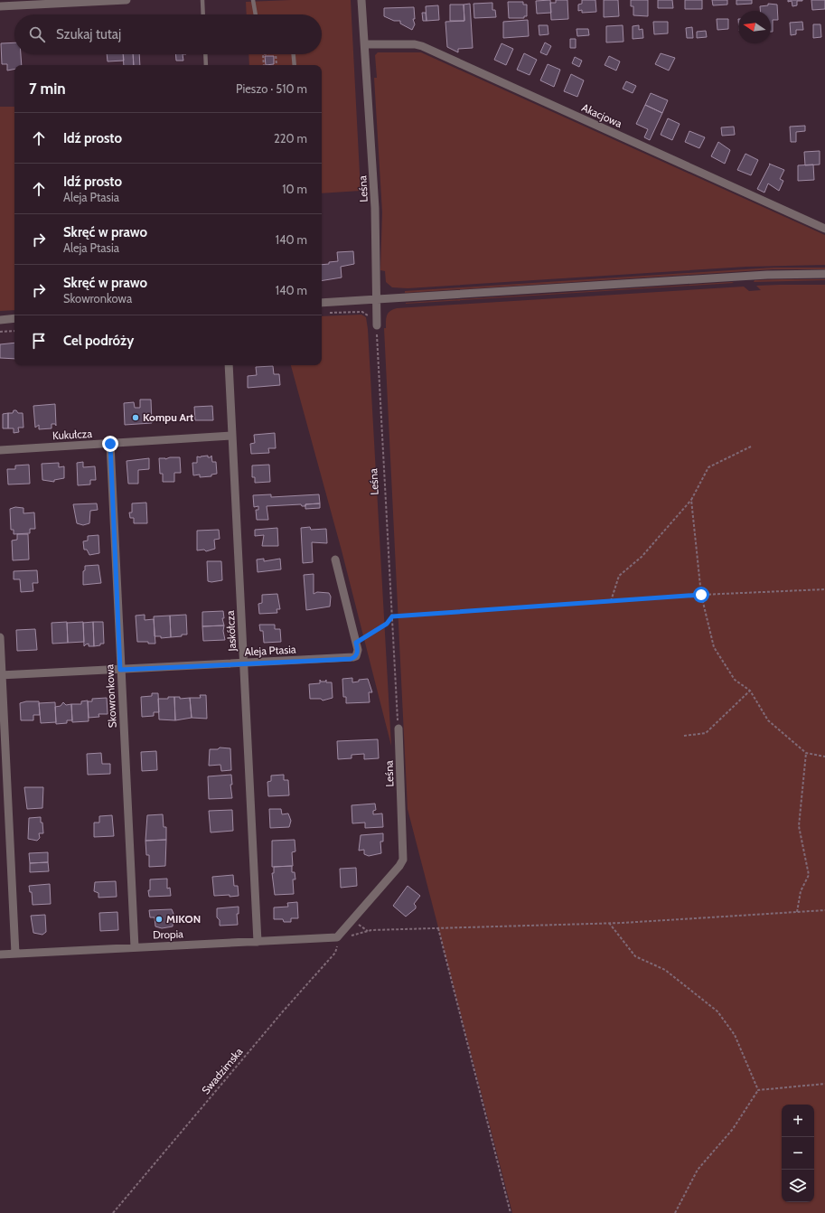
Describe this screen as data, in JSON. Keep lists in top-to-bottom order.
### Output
{
  "streets": {
    "street": [
      "Akacjowa",
      "Leśna",
      "Kukułcza",
      "Jaskółcza",
      "Aleja Ptasia",
      "Skowronkowa",
      "Dropia"
    ],
    "path": ["Swadzimska"]
  },
  "crossings": [
    ["Akacjowa", "Leśna"],
    ["Leśna", "Dropia"],
    ["Leśna", "Swadzimska"],
    ["Kukułcza", "Jaskółcza"],
    ["Kukułcza", "Skowronkowa"],
    ["Jaskółcza", "Aleja Ptasia"],
    ["Jaskółcza", "Dropia"],
    ["Aleja Ptasia", "Skowronkowa"],
    ["Skowronkowa", "Dropia"],
    ["Dropia", "Swadzimska"]
  ],
  "places": ["Kompu Art", "MIKON"],
  "north": "left",
  "page": {
    "search": "Szukaj tutaj",
    "heading": ["7 min", "Pieszo · 510 m"],
    "list": [
      ["Idź prosto", "220 m"],
      ["Idź prosto", "Aleja Ptasia", "10 m"],
      ["Skręć w prawo", "Aleja Ptasia", "140 m"],
      ["Skręć w prawo", "Skowronkowa", "140 m"],
      "Cel podróży"
    ],
    "map_buttons": ["+", "−"]
  }
}
